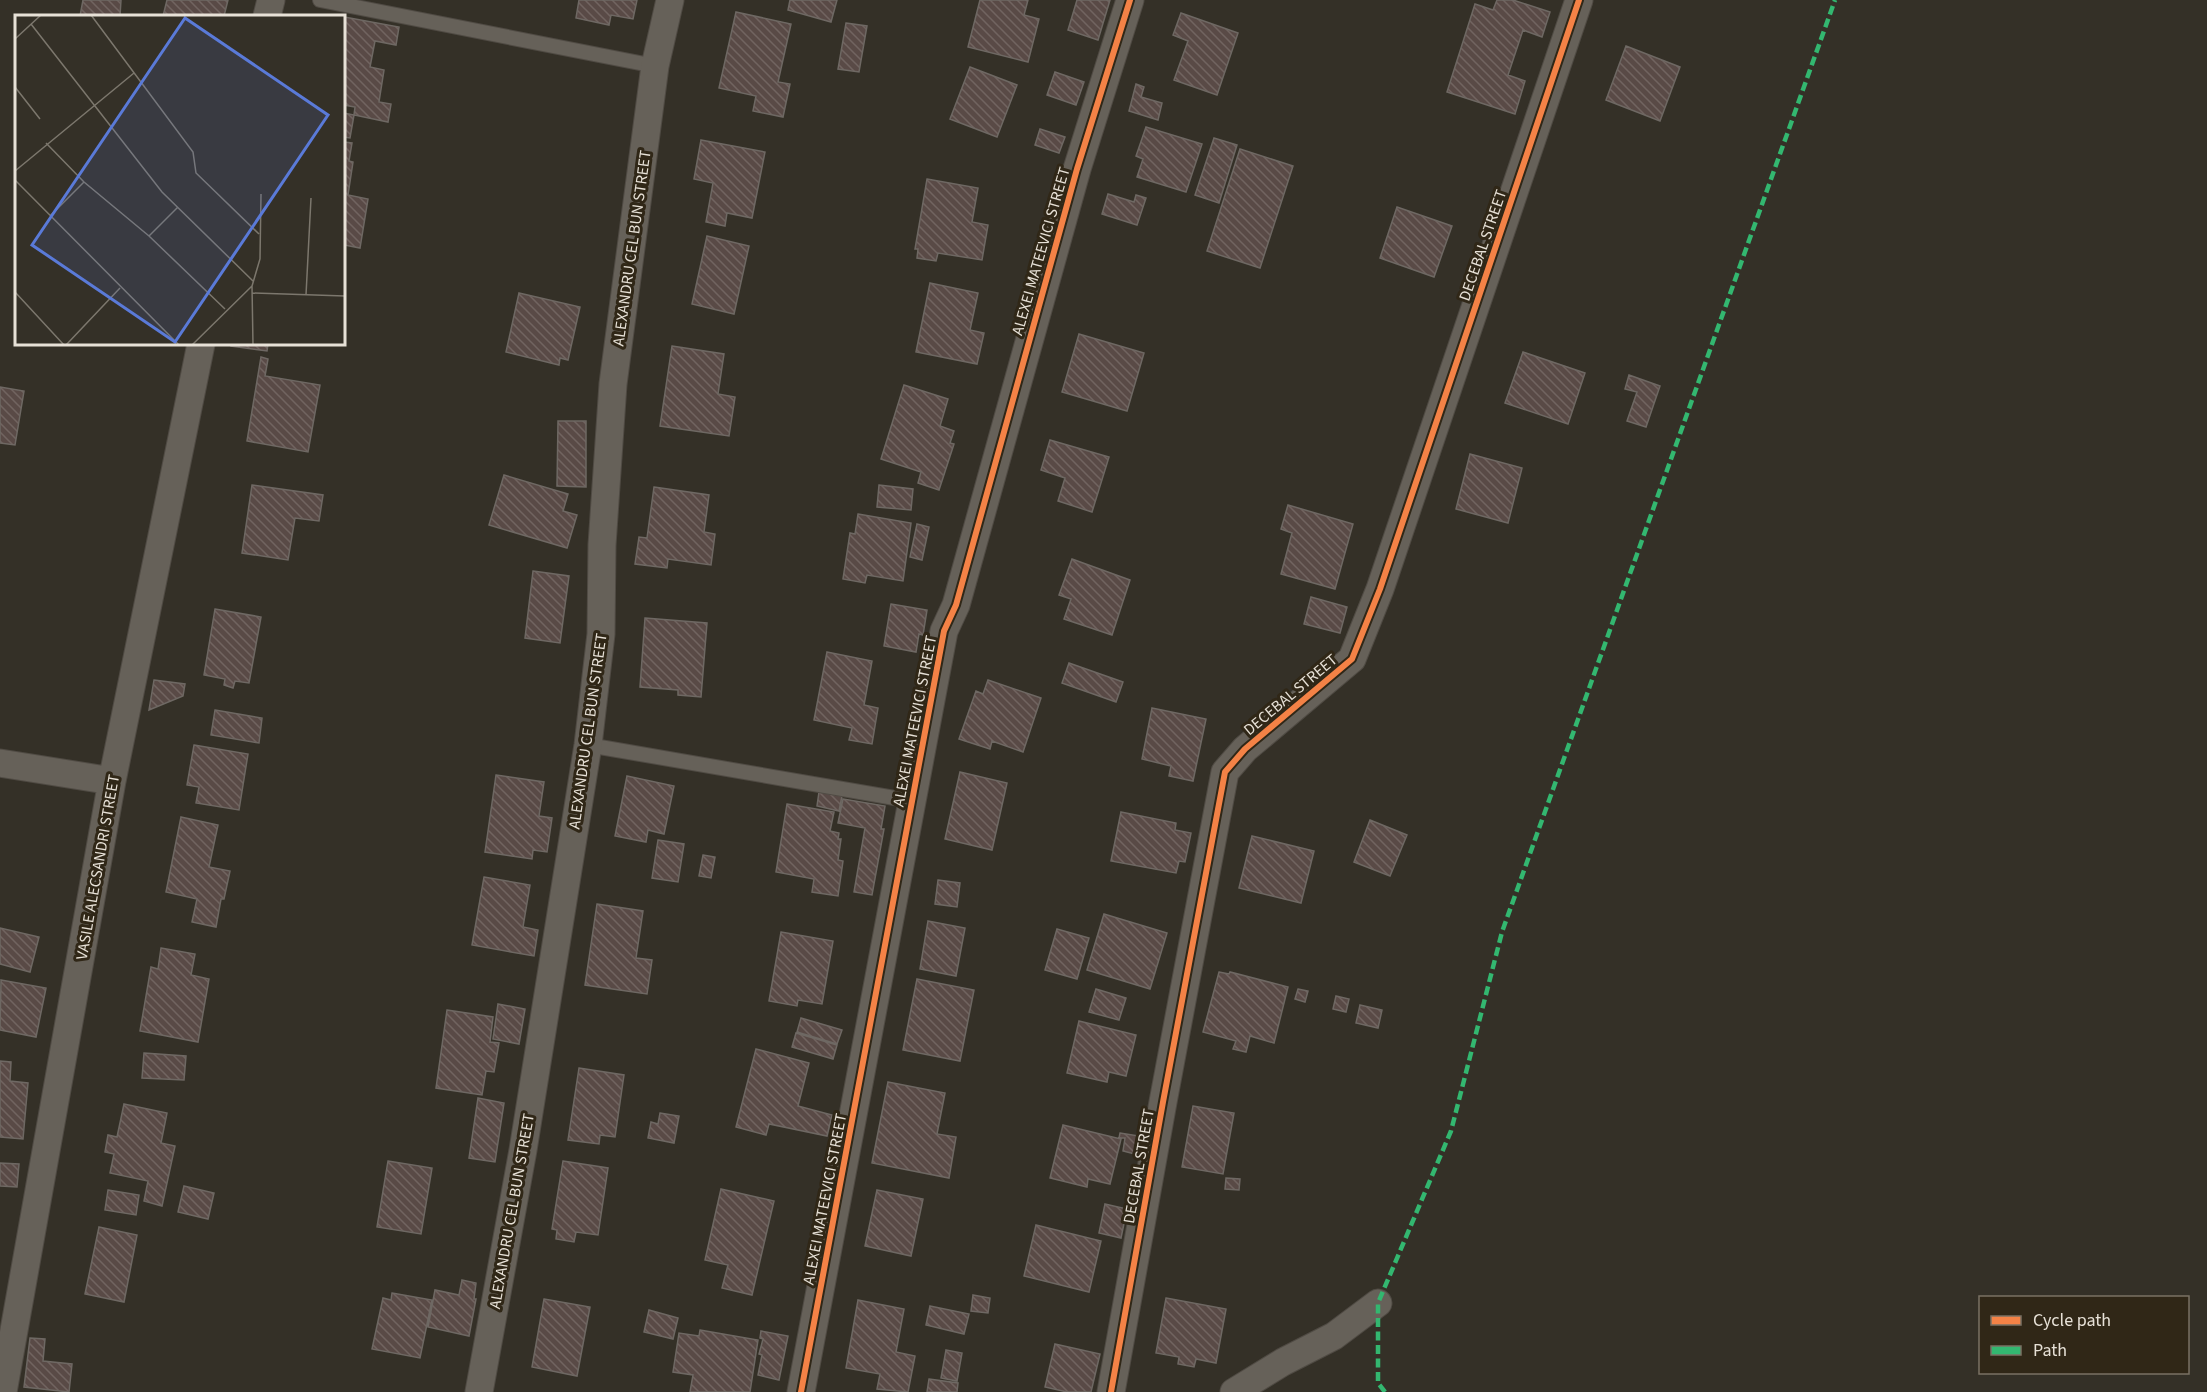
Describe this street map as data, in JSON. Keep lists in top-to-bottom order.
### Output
{
  "streets": {
    "street": [
      "DECEBAL STREET",
      "ALEXANDRU CEL BUN STREET",
      "ALEXEI MATEEVICI STREET",
      "VASILE ALECSANDRI STREET"
    ]
  },
  "legend": ["Cycle path", "Path"]
}
